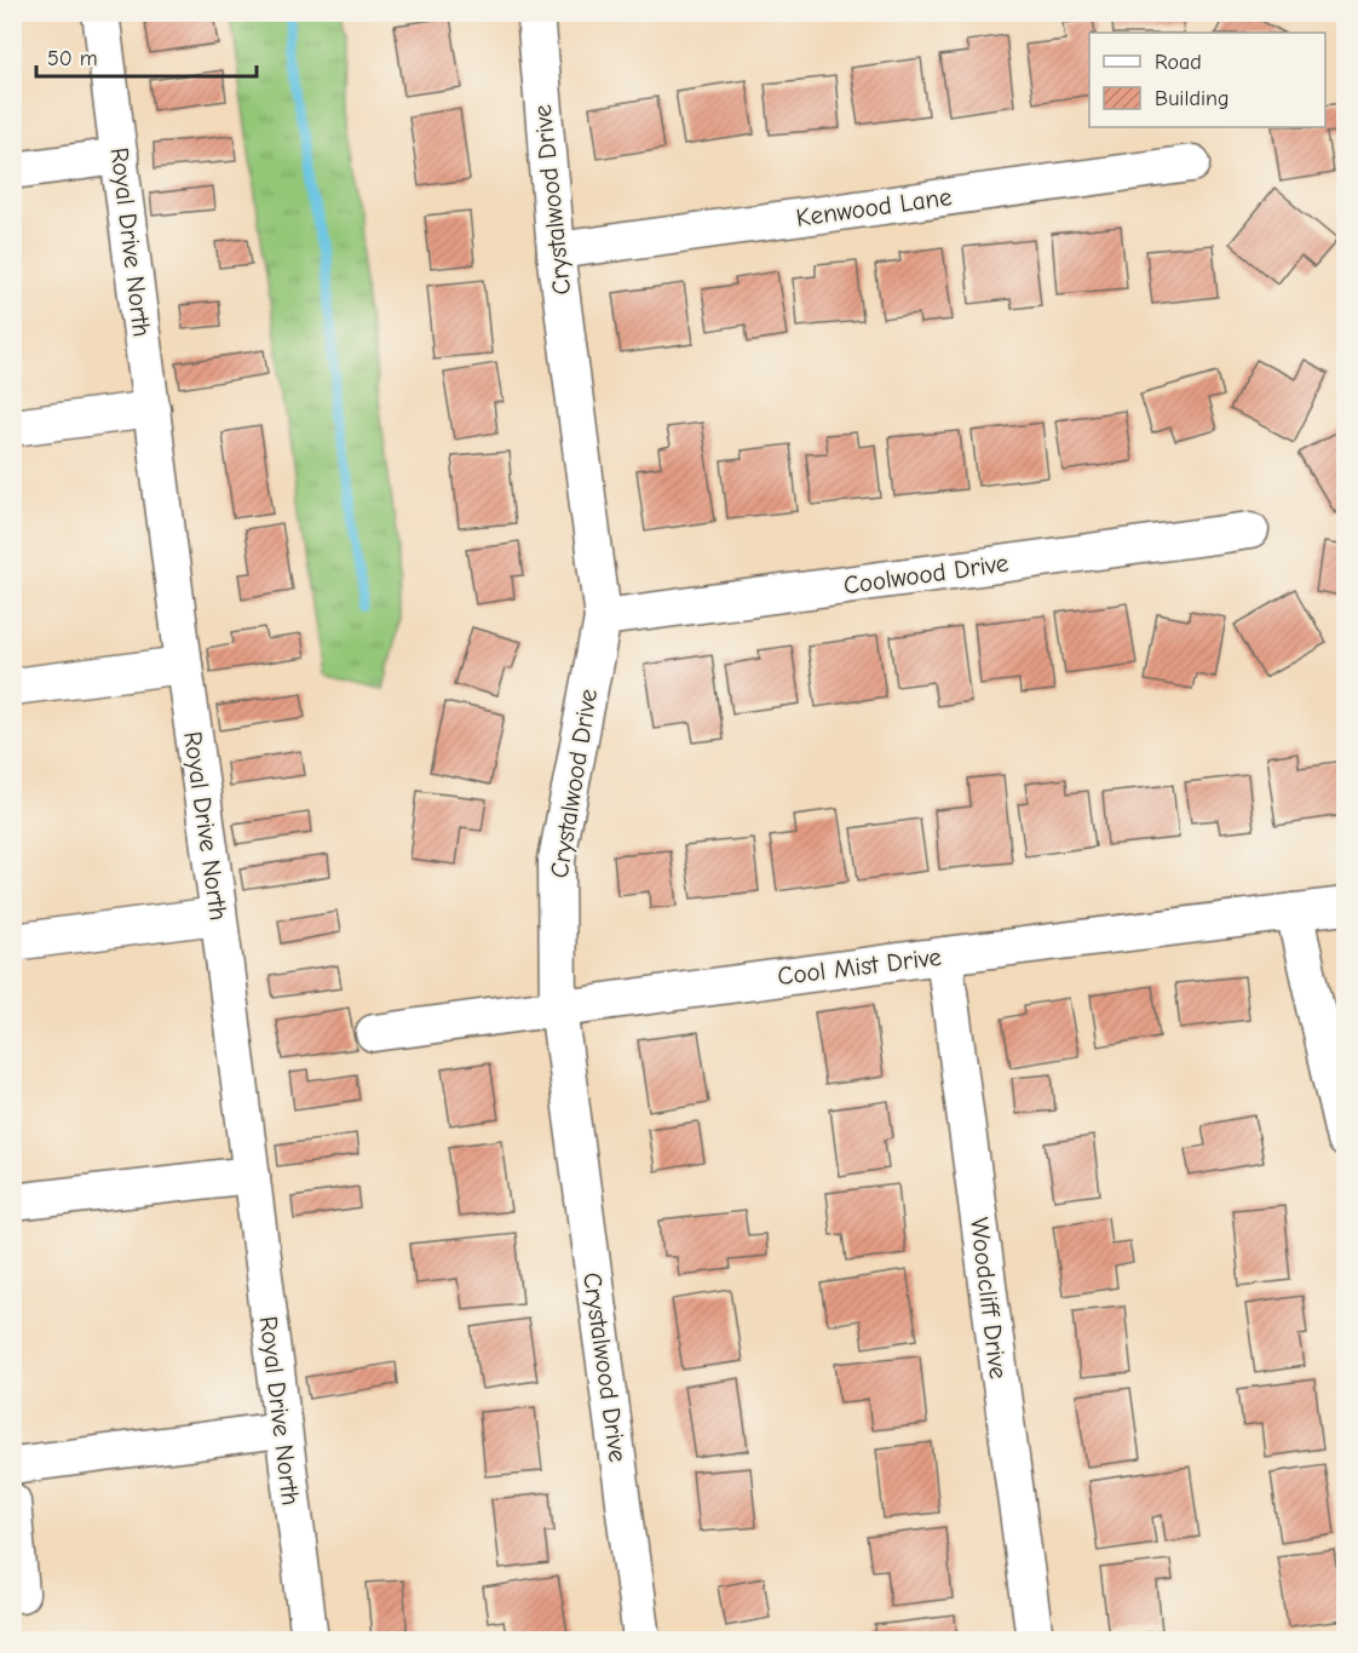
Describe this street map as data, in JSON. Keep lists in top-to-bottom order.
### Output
{
  "streets": {
    "street": [
      "Crystalwood Drive",
      "Kenwood Lane",
      "Royal Drive North",
      "Coolwood Drive",
      "Cool Mist Drive",
      "Woodcliff Drive"
    ]
  },
  "crossings": [
    ["Crystalwood Drive", "Kenwood Lane"],
    ["Crystalwood Drive", "Coolwood Drive"],
    ["Crystalwood Drive", "Cool Mist Drive"],
    ["Cool Mist Drive", "Woodcliff Drive"]
  ],
  "legend": ["Road", "Building"],
  "scale_bar": "50 m"
}
